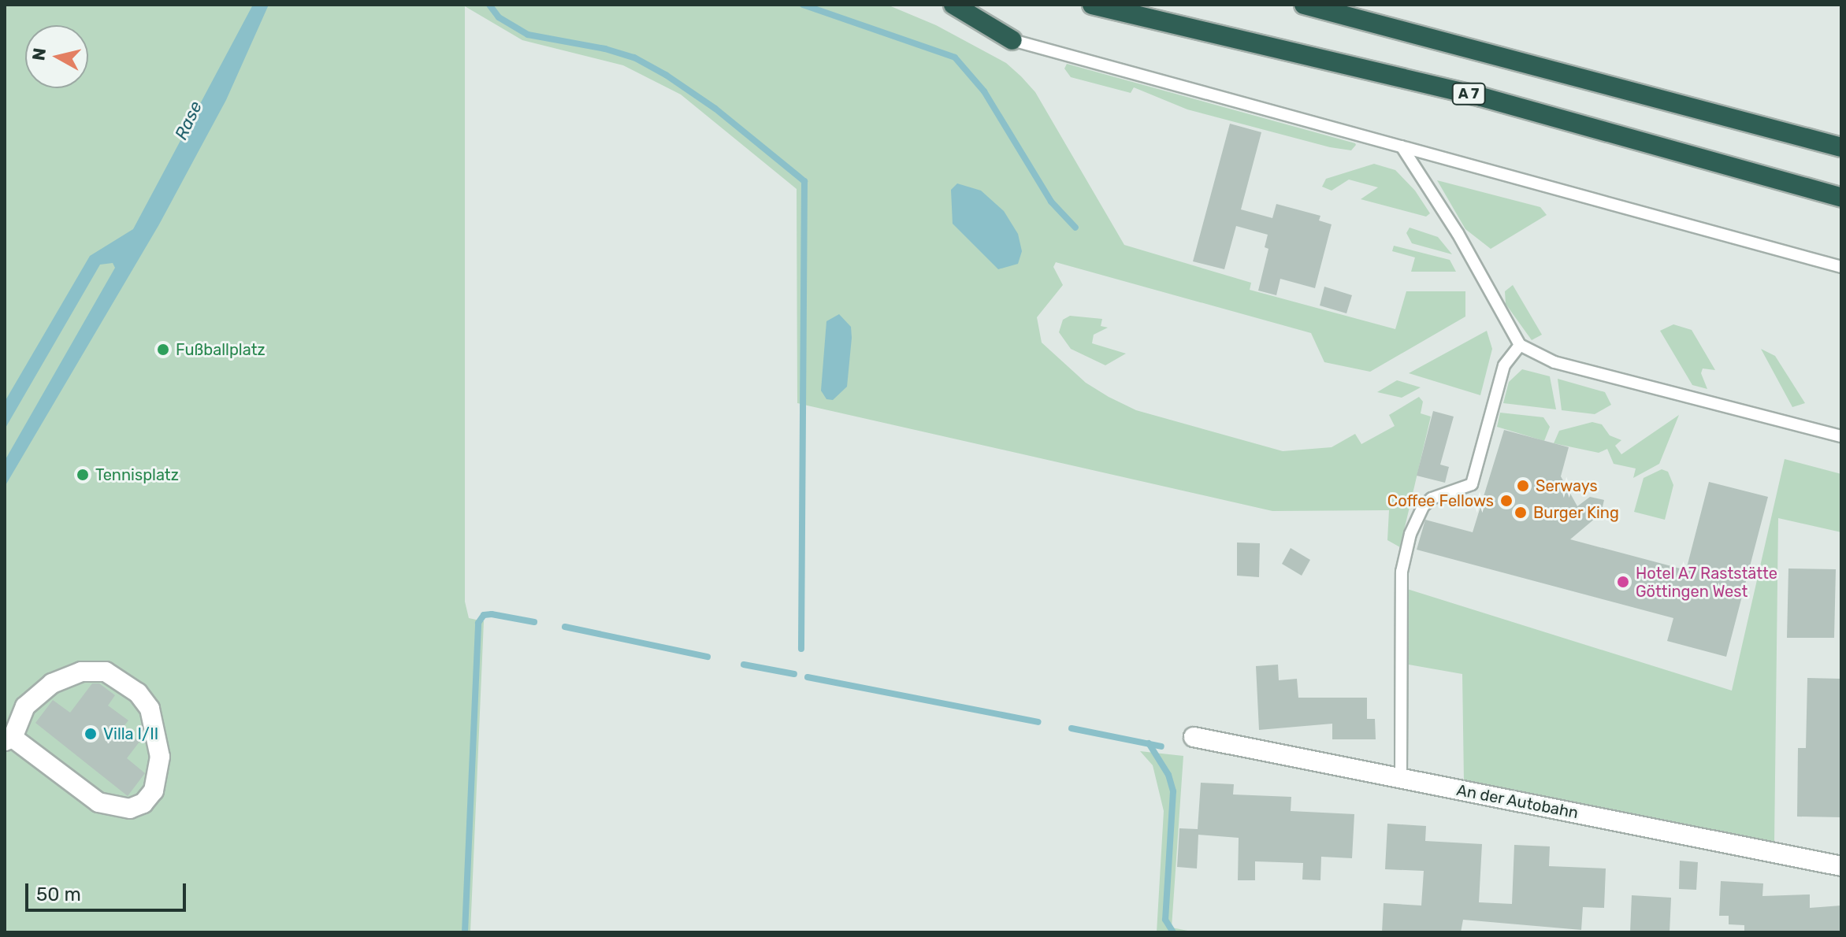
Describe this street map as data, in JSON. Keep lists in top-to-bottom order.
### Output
{
  "streets": {
    "highway": ["A 7"],
    "street": ["An der Autobahn"]
  },
  "water": ["Rase"],
  "places": [
    "Fußballplatz",
    "Tennisplatz",
    "Serways",
    "Coffee Fellows",
    "Burger King",
    "Hotel A7 Raststätte Göttingen West",
    "Villa I/II"
  ],
  "scale_bar": "50 m",
  "north": "left"
}
